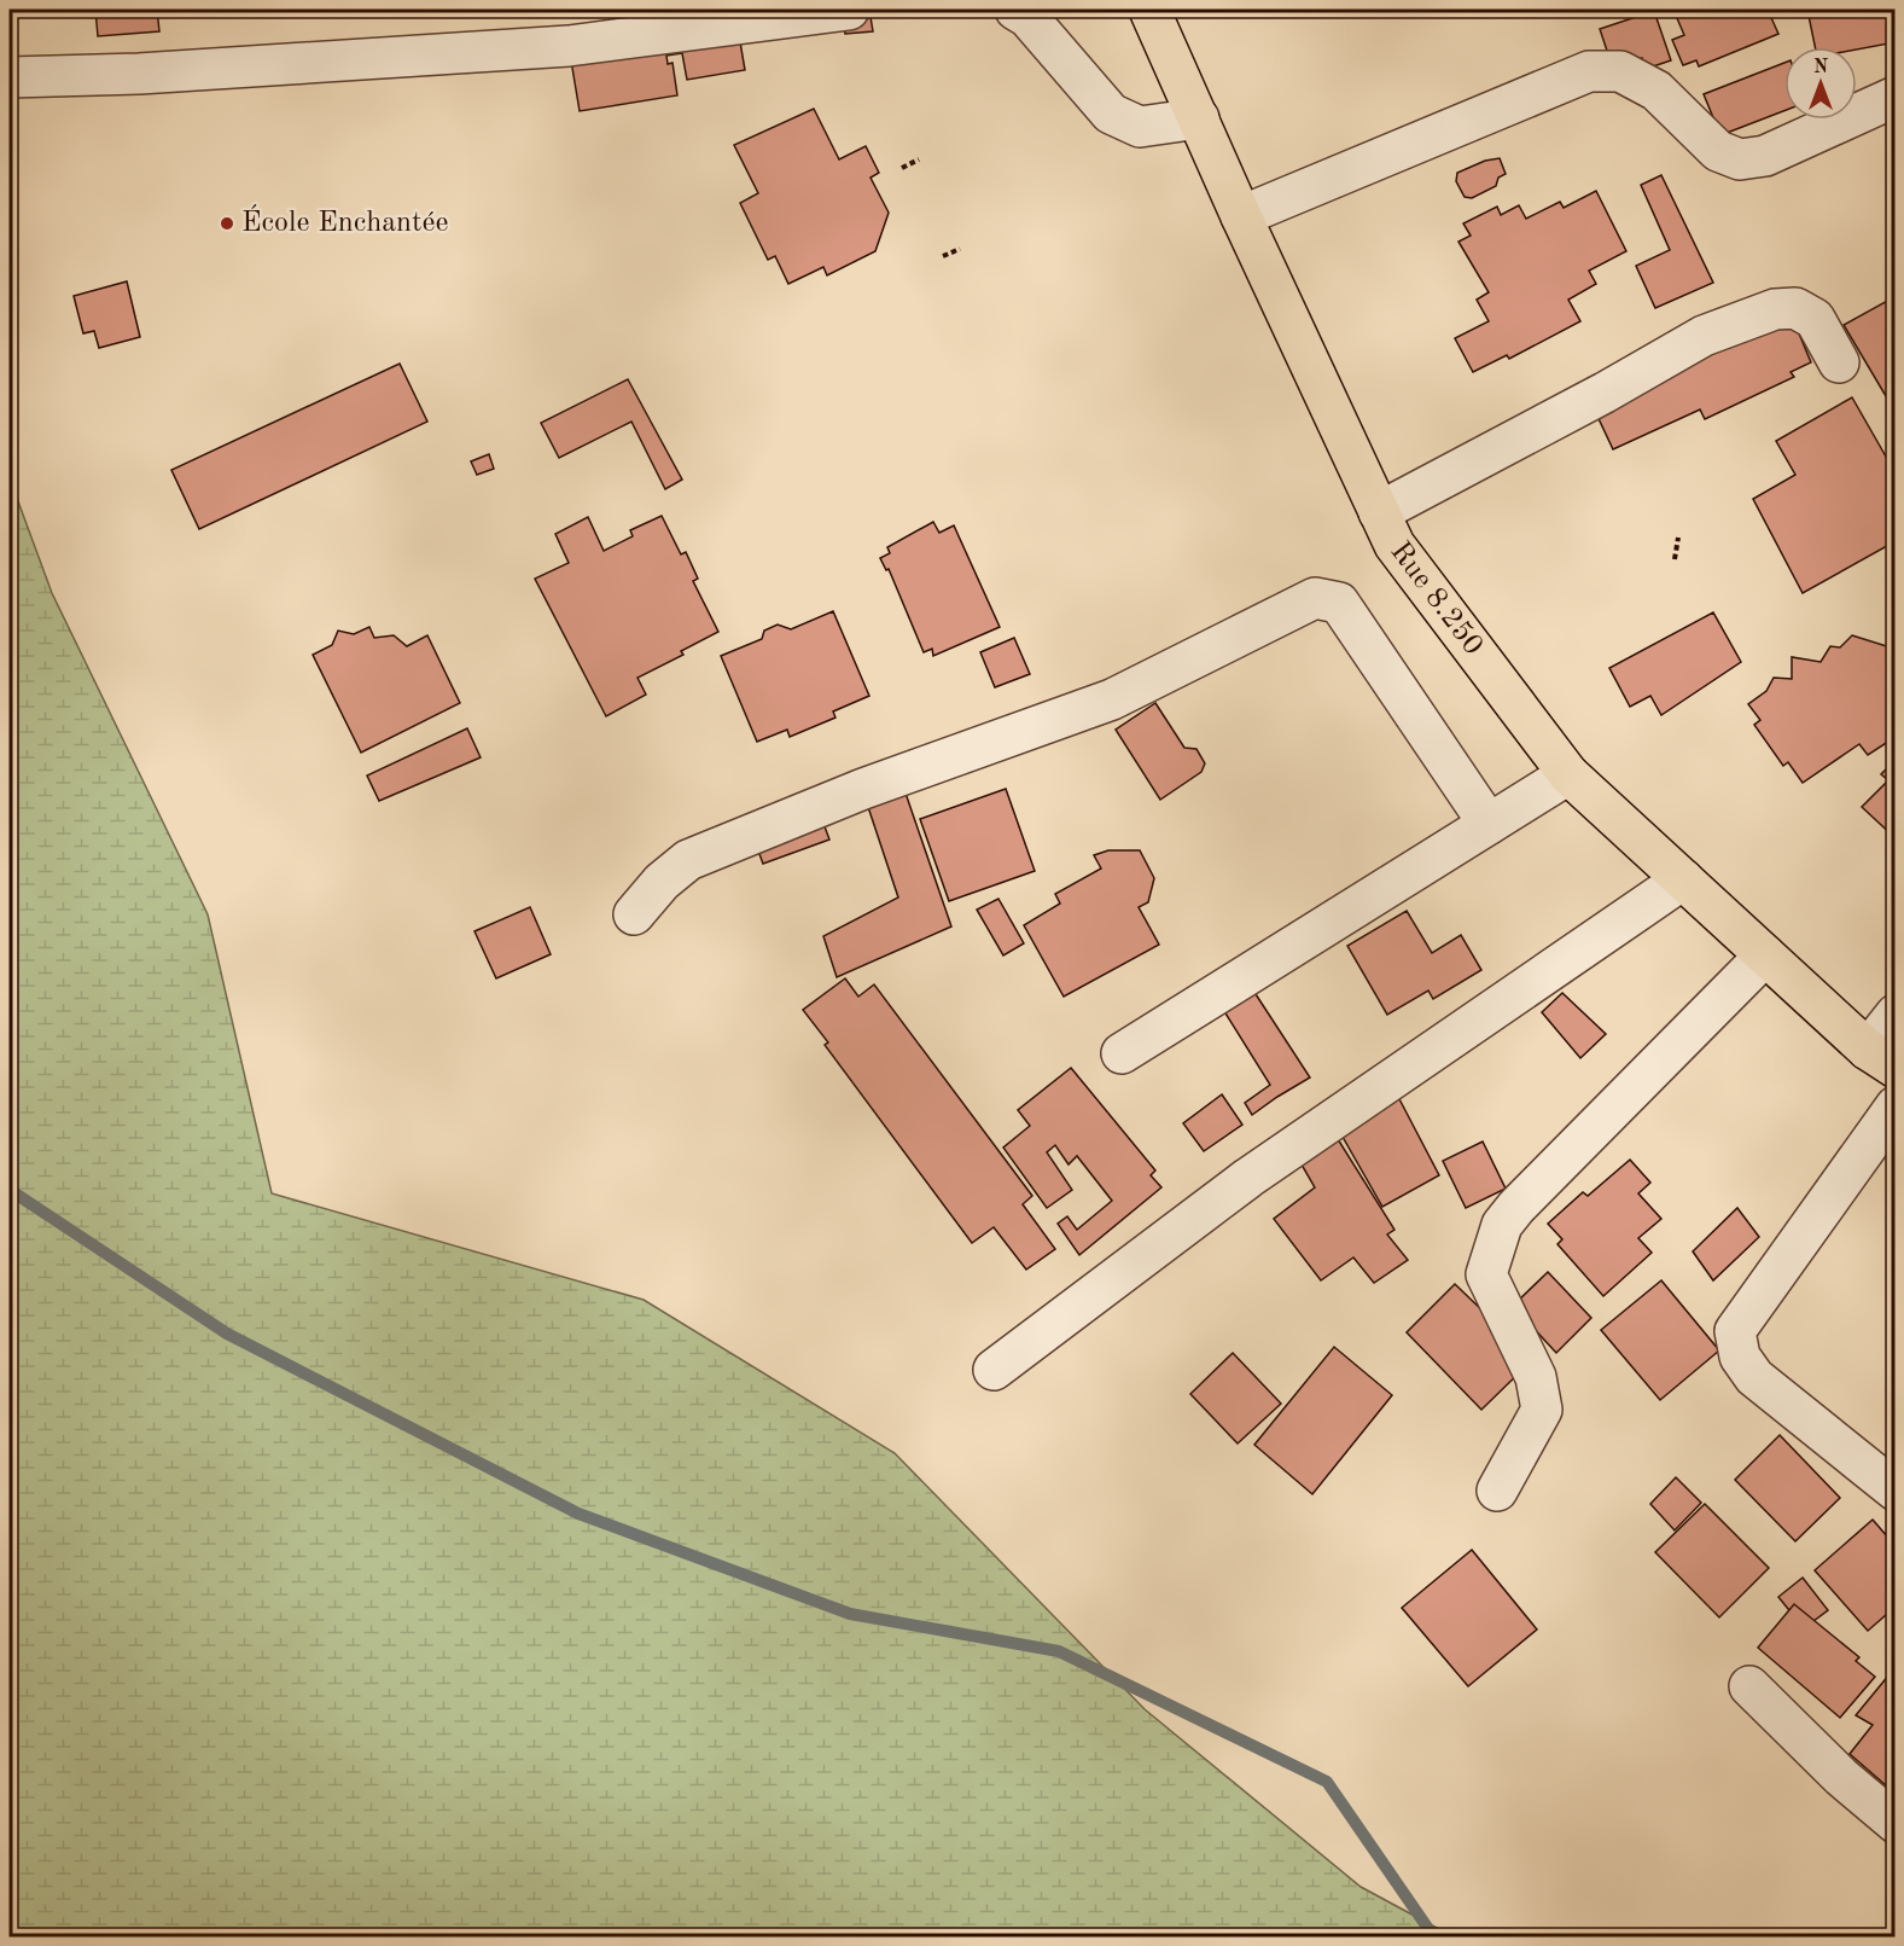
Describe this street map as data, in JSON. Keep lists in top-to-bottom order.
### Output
{
  "streets": {
    "highway": ["Rue 8.250"]
  },
  "places": ["École Enchantée"],
  "north": "top"
}
